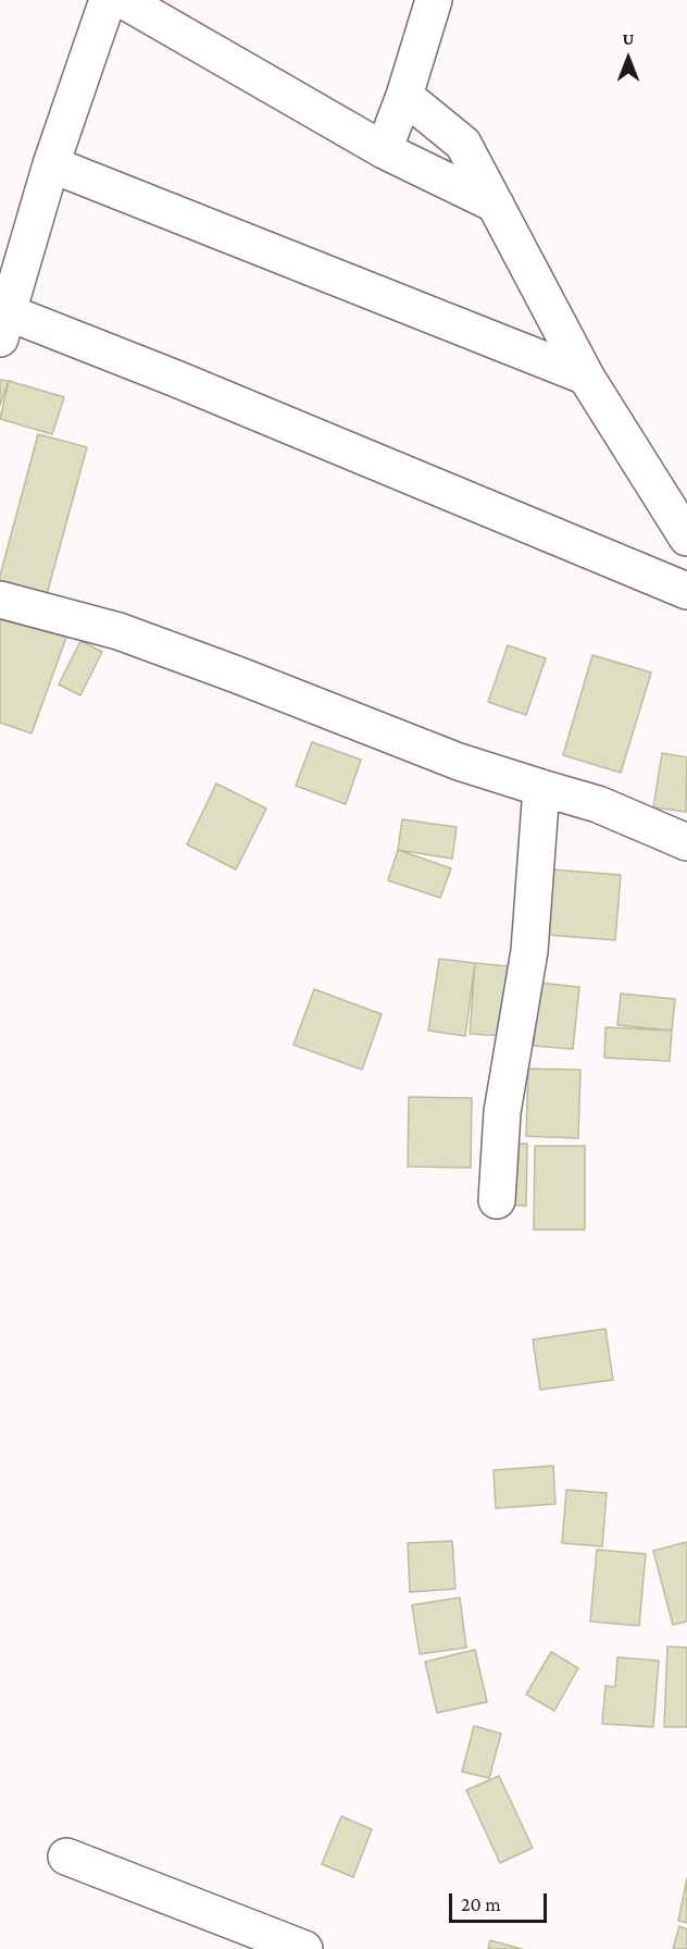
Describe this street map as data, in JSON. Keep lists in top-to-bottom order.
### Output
{
  "scale_bar": "20 m",
  "north": "top"
}
